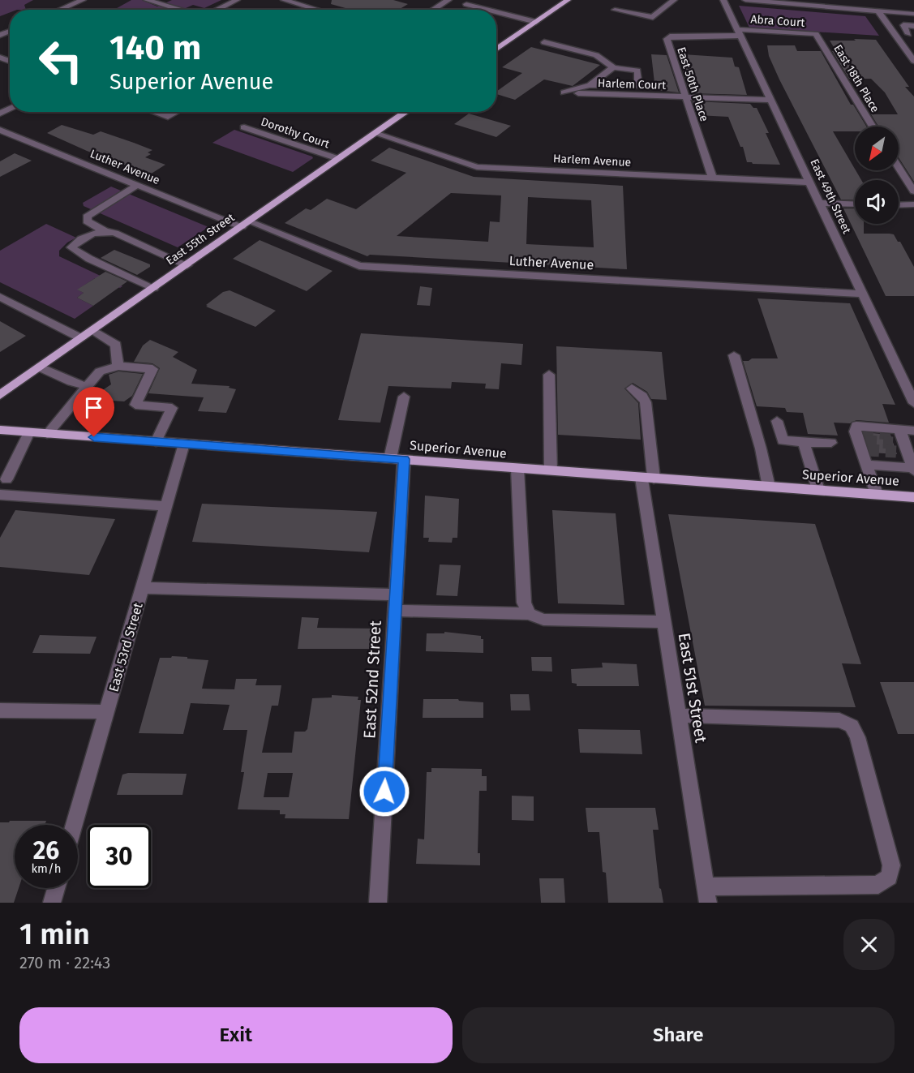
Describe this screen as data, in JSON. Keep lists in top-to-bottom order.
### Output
{
  "streets": {
    "main road": ["East 55th Street", "Superior Avenue"],
    "street": [
      "Abra Court",
      "East 18th Place",
      "Harlem Court",
      "East 50th Place",
      "Dorothy Court",
      "Harlem Avenue",
      "Luther Avenue",
      "East 49th Street",
      "East 53rd Street",
      "East 52nd Street",
      "East 51st Street"
    ]
  },
  "crossings": [
    ["Abra Court", "East 18th Place"],
    ["Abra Court", "East 50th Place"],
    ["Abra Court", "East 49th Street"],
    ["Harlem Court", "East 50th Place"],
    ["Harlem Court", "East 49th Street"],
    ["East 50th Place", "Harlem Avenue"],
    ["East 50th Place", "East 49th Street"],
    ["Dorothy Court", "East 55th Street"],
    ["Harlem Avenue", "East 49th Street"],
    ["Harlem Avenue", "East 55th Street"],
    ["Luther Avenue", "East 49th Street"],
    ["Luther Avenue", "East 55th Street"],
    ["Superior Avenue", "East 53rd Street"],
    ["Superior Avenue", "East 52nd Street"],
    ["Superior Avenue", "East 51st Street"]
  ],
  "north": "bottom left",
  "page": {
    "turn": ["140 m", "Superior Avenue"],
    "speed": "26 km/h",
    "limit": "30",
    "heading": ["1 min", "270 m · 22:43"],
    "buttons": ["Exit", "Share"]
  }
}
